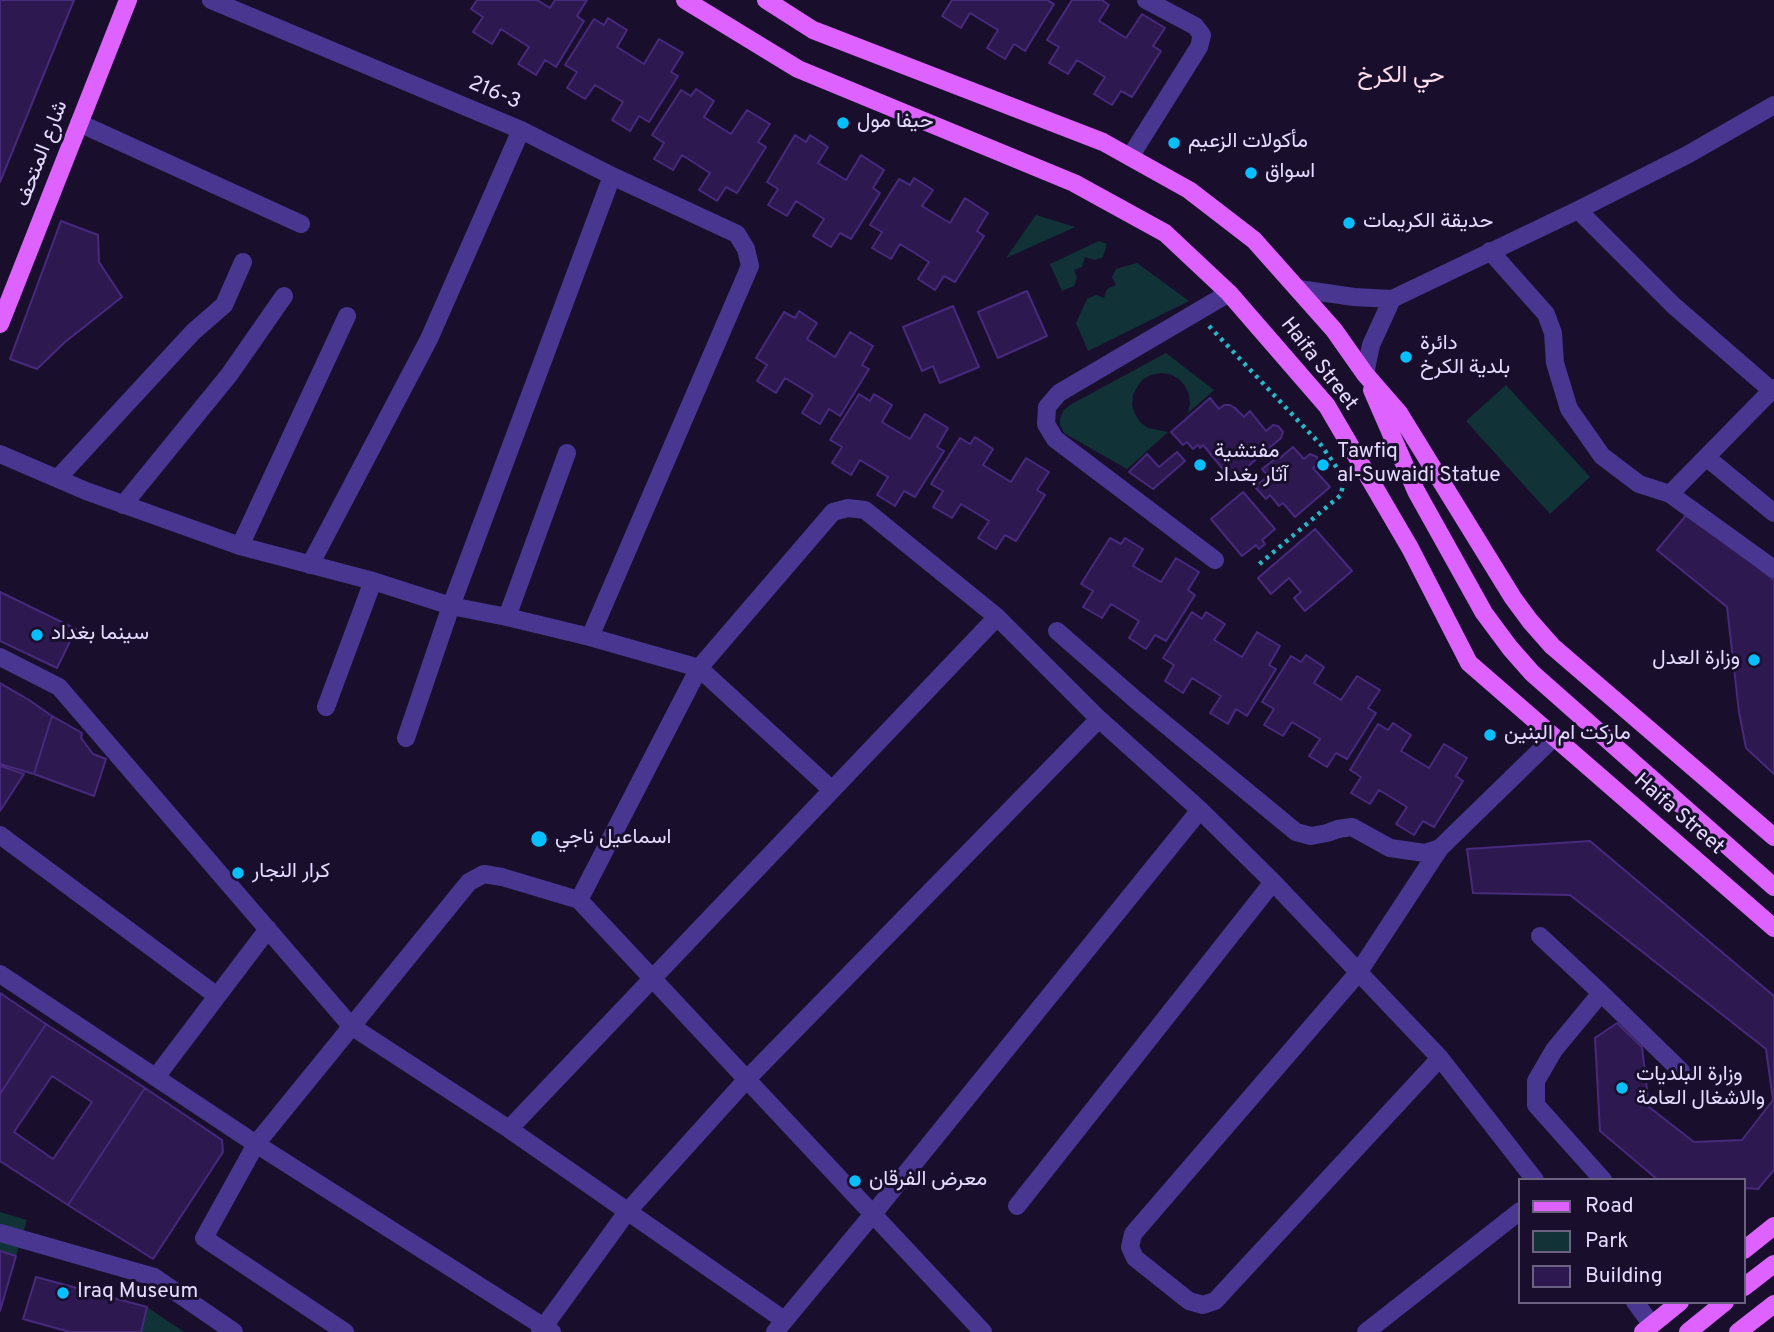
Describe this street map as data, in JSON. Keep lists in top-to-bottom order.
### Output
{
  "streets": {
    "main road": ["شارع المتحف", "Haifa Street"],
    "street": ["216-3"]
  },
  "districts": ["حي الكرخ"],
  "places": [
    "حيفا مول",
    "مأكولات الزعيم",
    "اسواق",
    "حديقة الكريمات",
    "دائرة بلدية الكرخ",
    "مفتشية آثار بغداد",
    "Tawfiq al-Suwaidi Statue",
    "سينما بغداد",
    "وزارة العدل",
    "ماركت ام البنين",
    "اسماعيل ناجي",
    "كرار النجار",
    "وزارة البلديات والاشغال العامة",
    "معرض الفرقان",
    "Iraq Museum"
  ],
  "legend": ["Road", "Park", "Building"]
}
